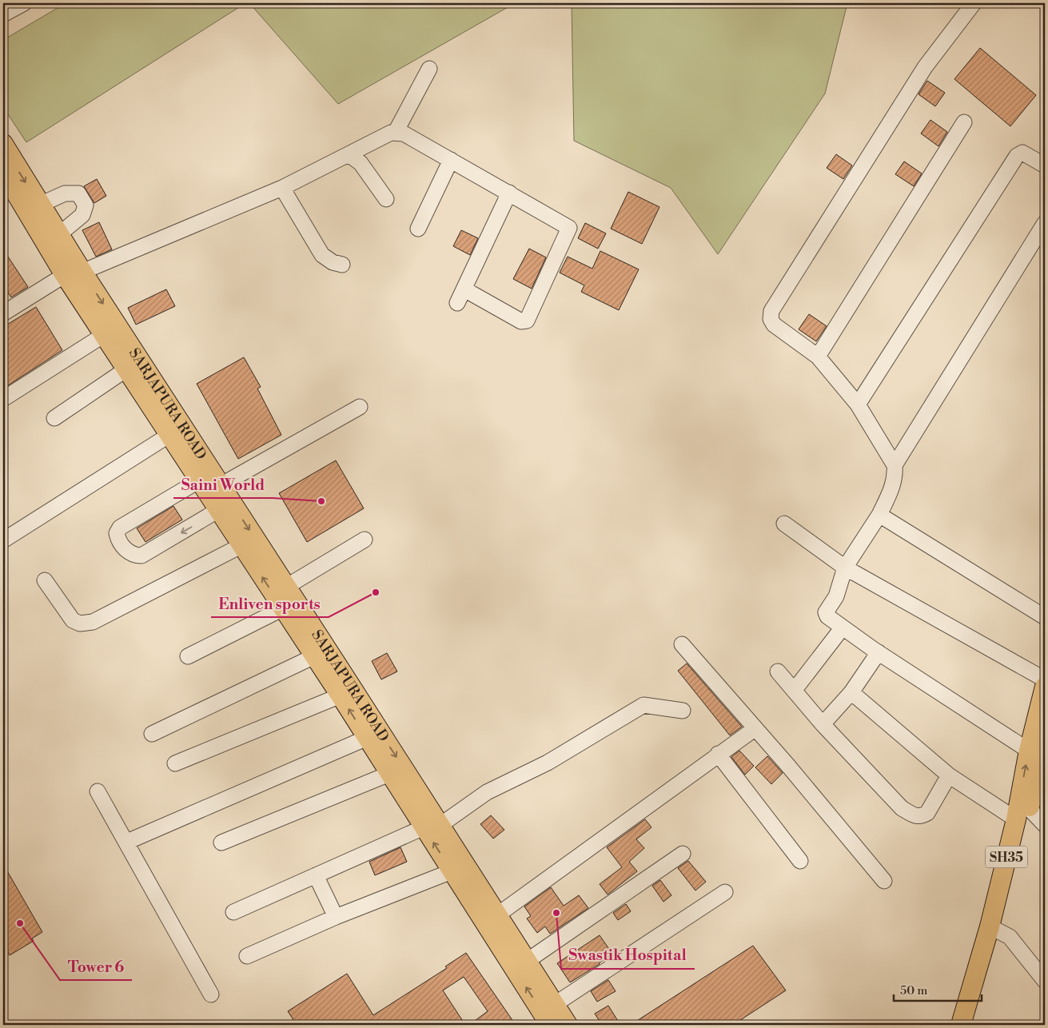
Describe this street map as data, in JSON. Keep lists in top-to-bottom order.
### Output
{
  "streets": {
    "main road": ["SARJAPURA ROAD", "SH35"]
  },
  "places": [
    "Saini World",
    "Enliven sports",
    "Swastik Hospital",
    "Tower 6"
  ],
  "scale_bar": "50 m"
}
